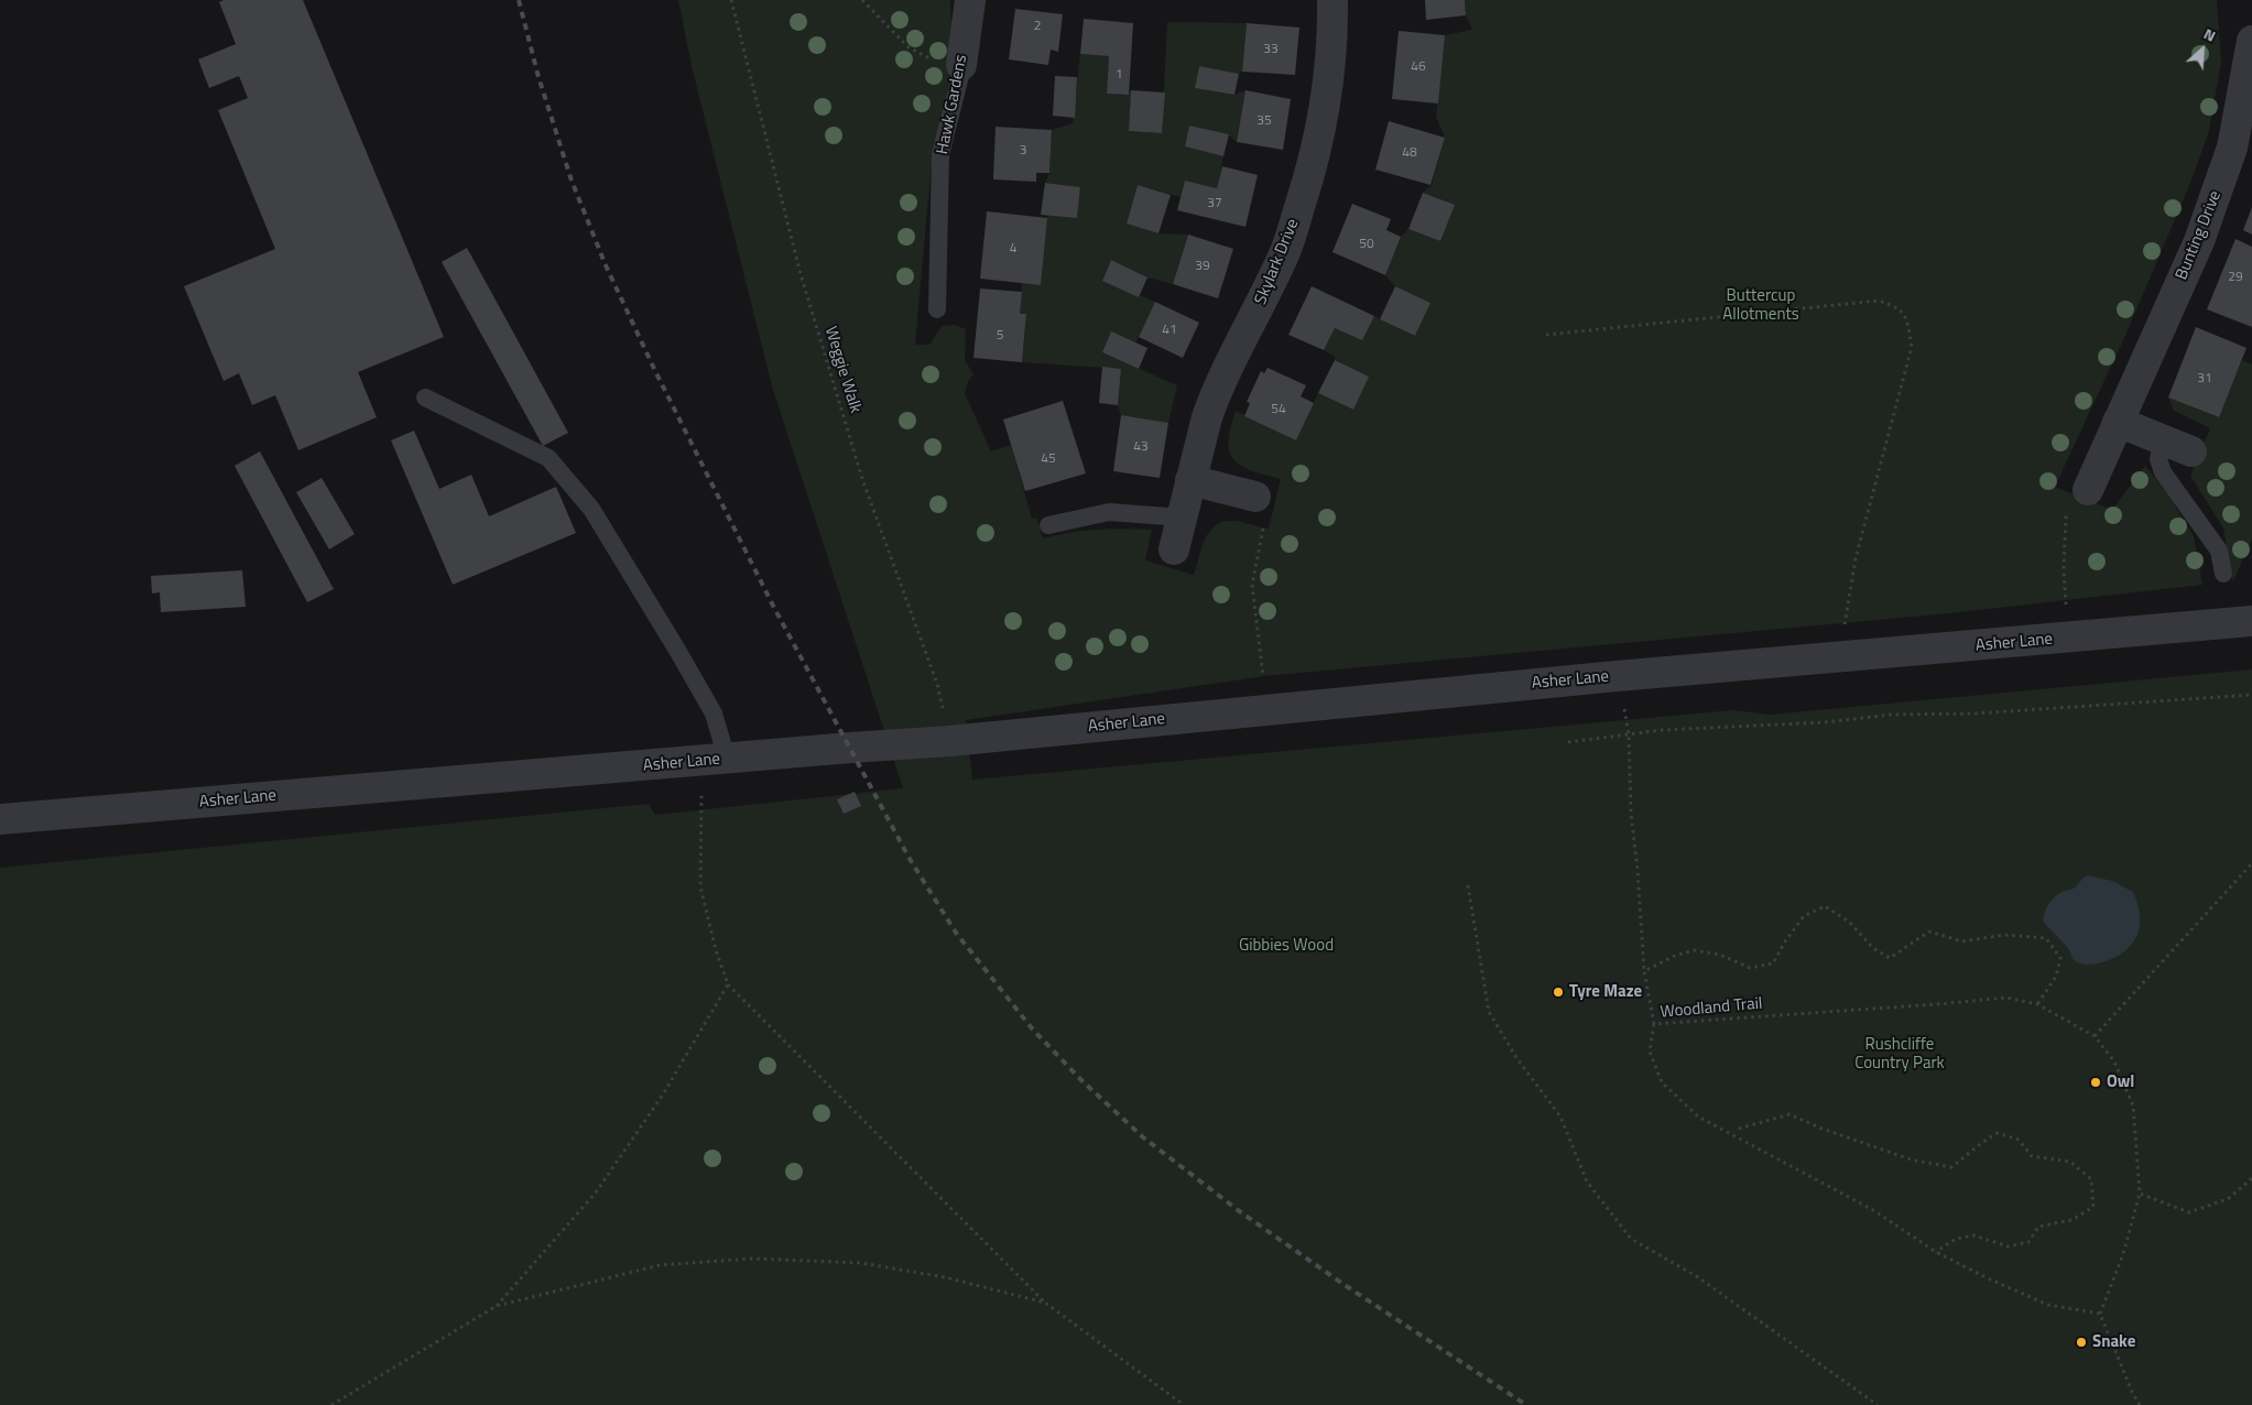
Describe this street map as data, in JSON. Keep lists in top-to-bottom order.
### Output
{
  "streets": {
    "street": [
      "Hawk Gardens",
      "Bunting Drive",
      "Skylark Drive",
      "Asher Lane"
    ],
    "path": ["Weggie Walk", "Woodland Trail"]
  },
  "crossings": [
    ["Weggie Walk", "Asher Lane"]
  ],
  "parks": ["Buttercup Allotments", "Gibbies Wood", "Rushcliffe Country Park"],
  "places": ["Tyre Maze", "Owl", "Snake"],
  "house_numbers": [
    "2",
    "33",
    "46",
    "1",
    "35",
    "3",
    "48",
    "37",
    "50",
    "4",
    "39",
    "29",
    "41",
    "5",
    "31",
    "54",
    "43",
    "45"
  ],
  "north": "top right"
}
